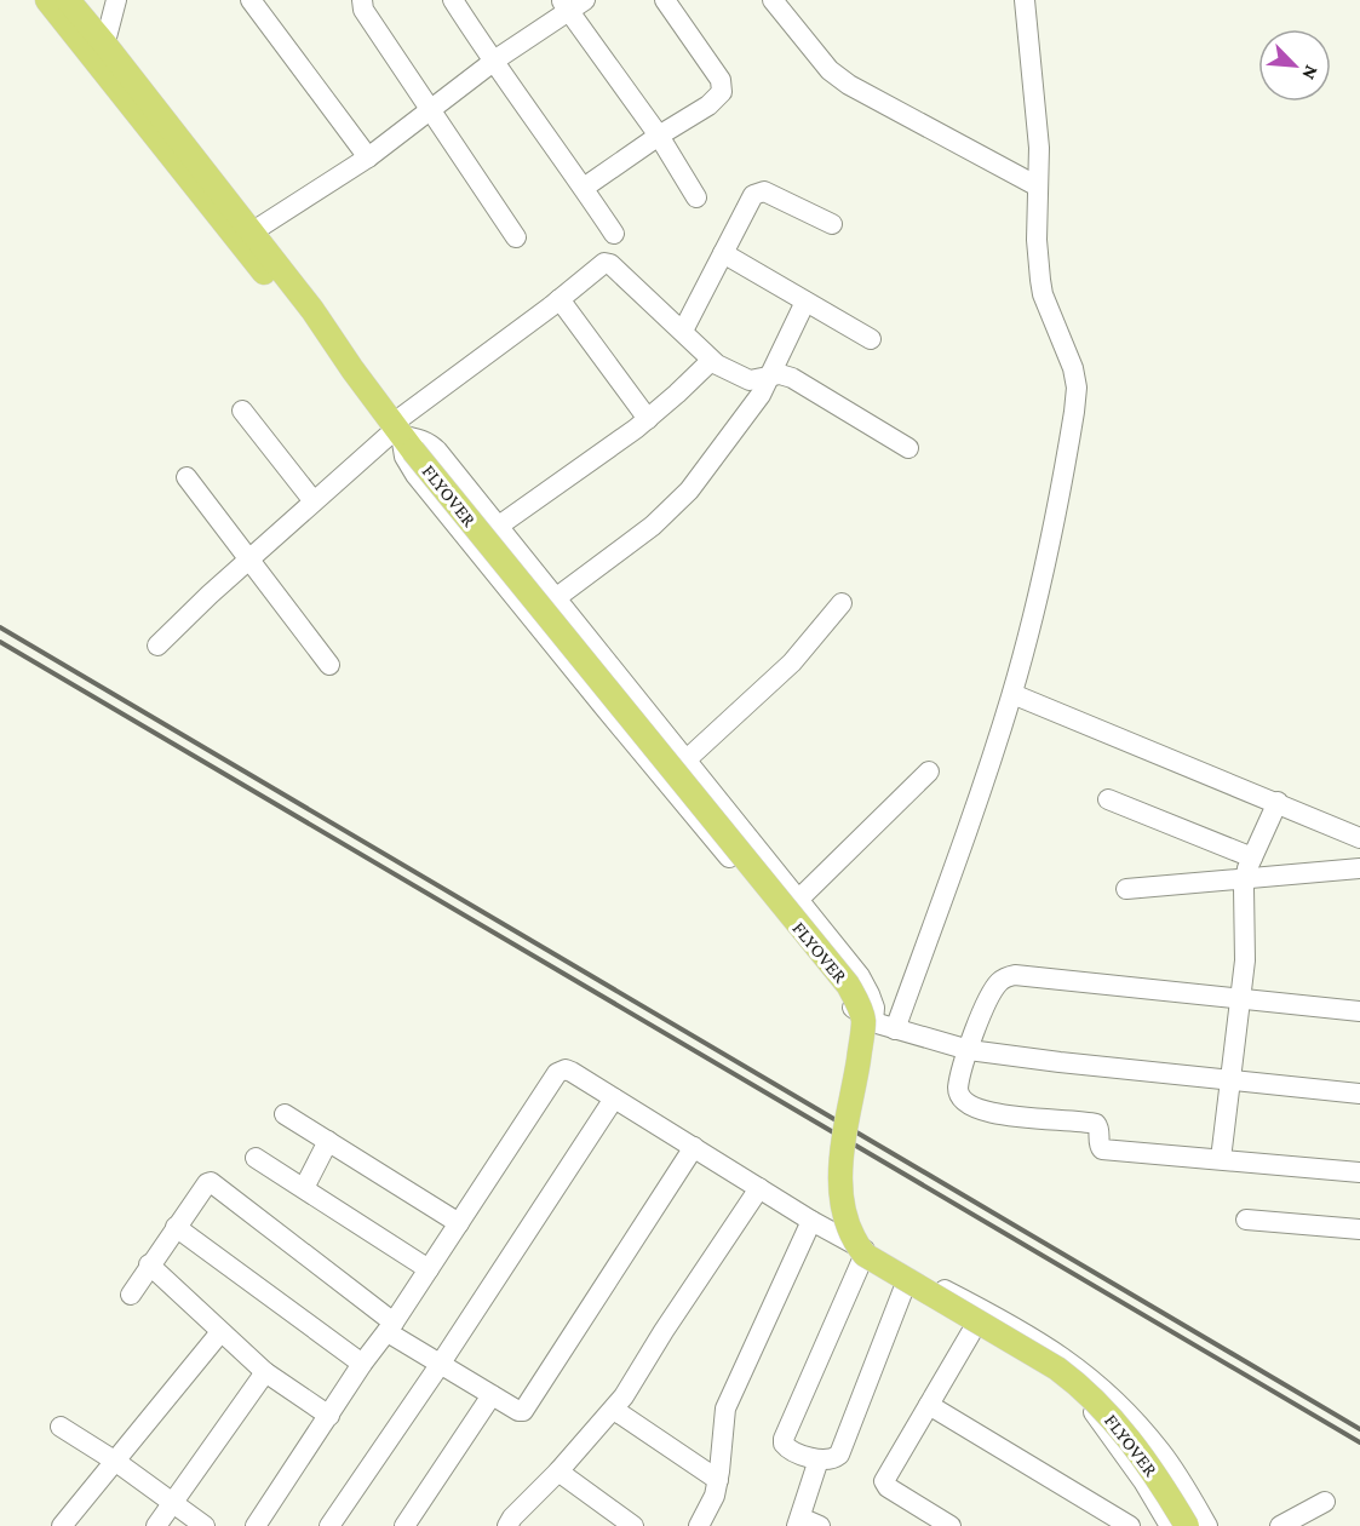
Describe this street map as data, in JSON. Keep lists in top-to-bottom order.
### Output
{
  "streets": {
    "main road": ["FLYOVER"]
  },
  "north": "bottom right"
}
